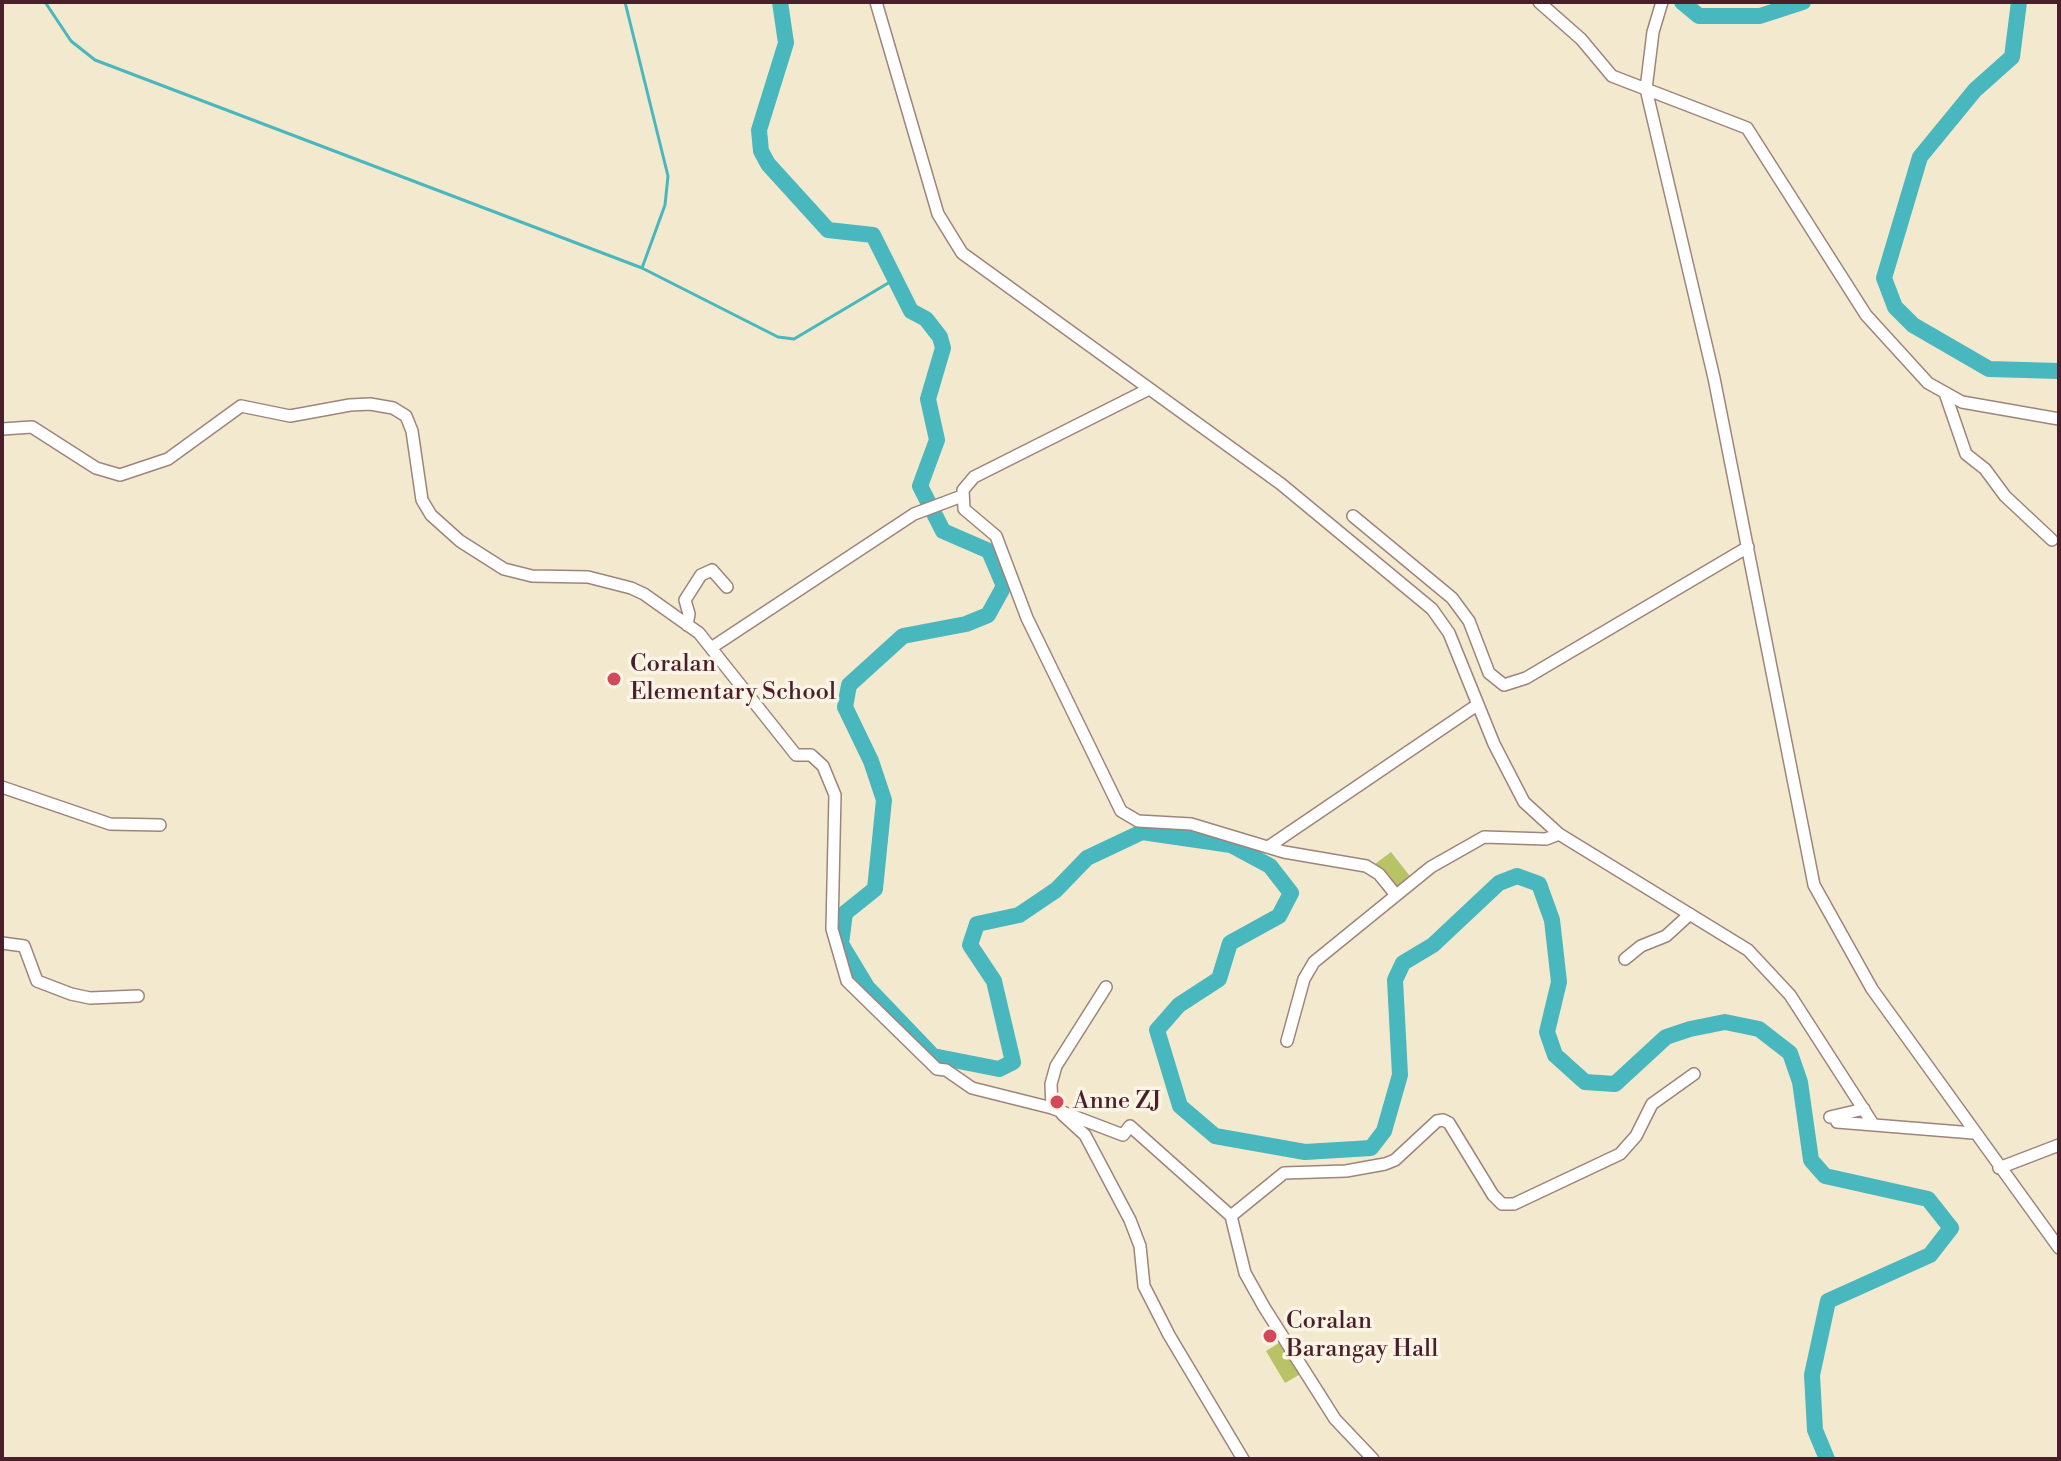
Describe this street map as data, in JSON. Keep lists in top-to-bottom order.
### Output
{
  "places": ["Coralan Elementary School", "Anne ZJ", "Coralan Barangay Hall"]
}
